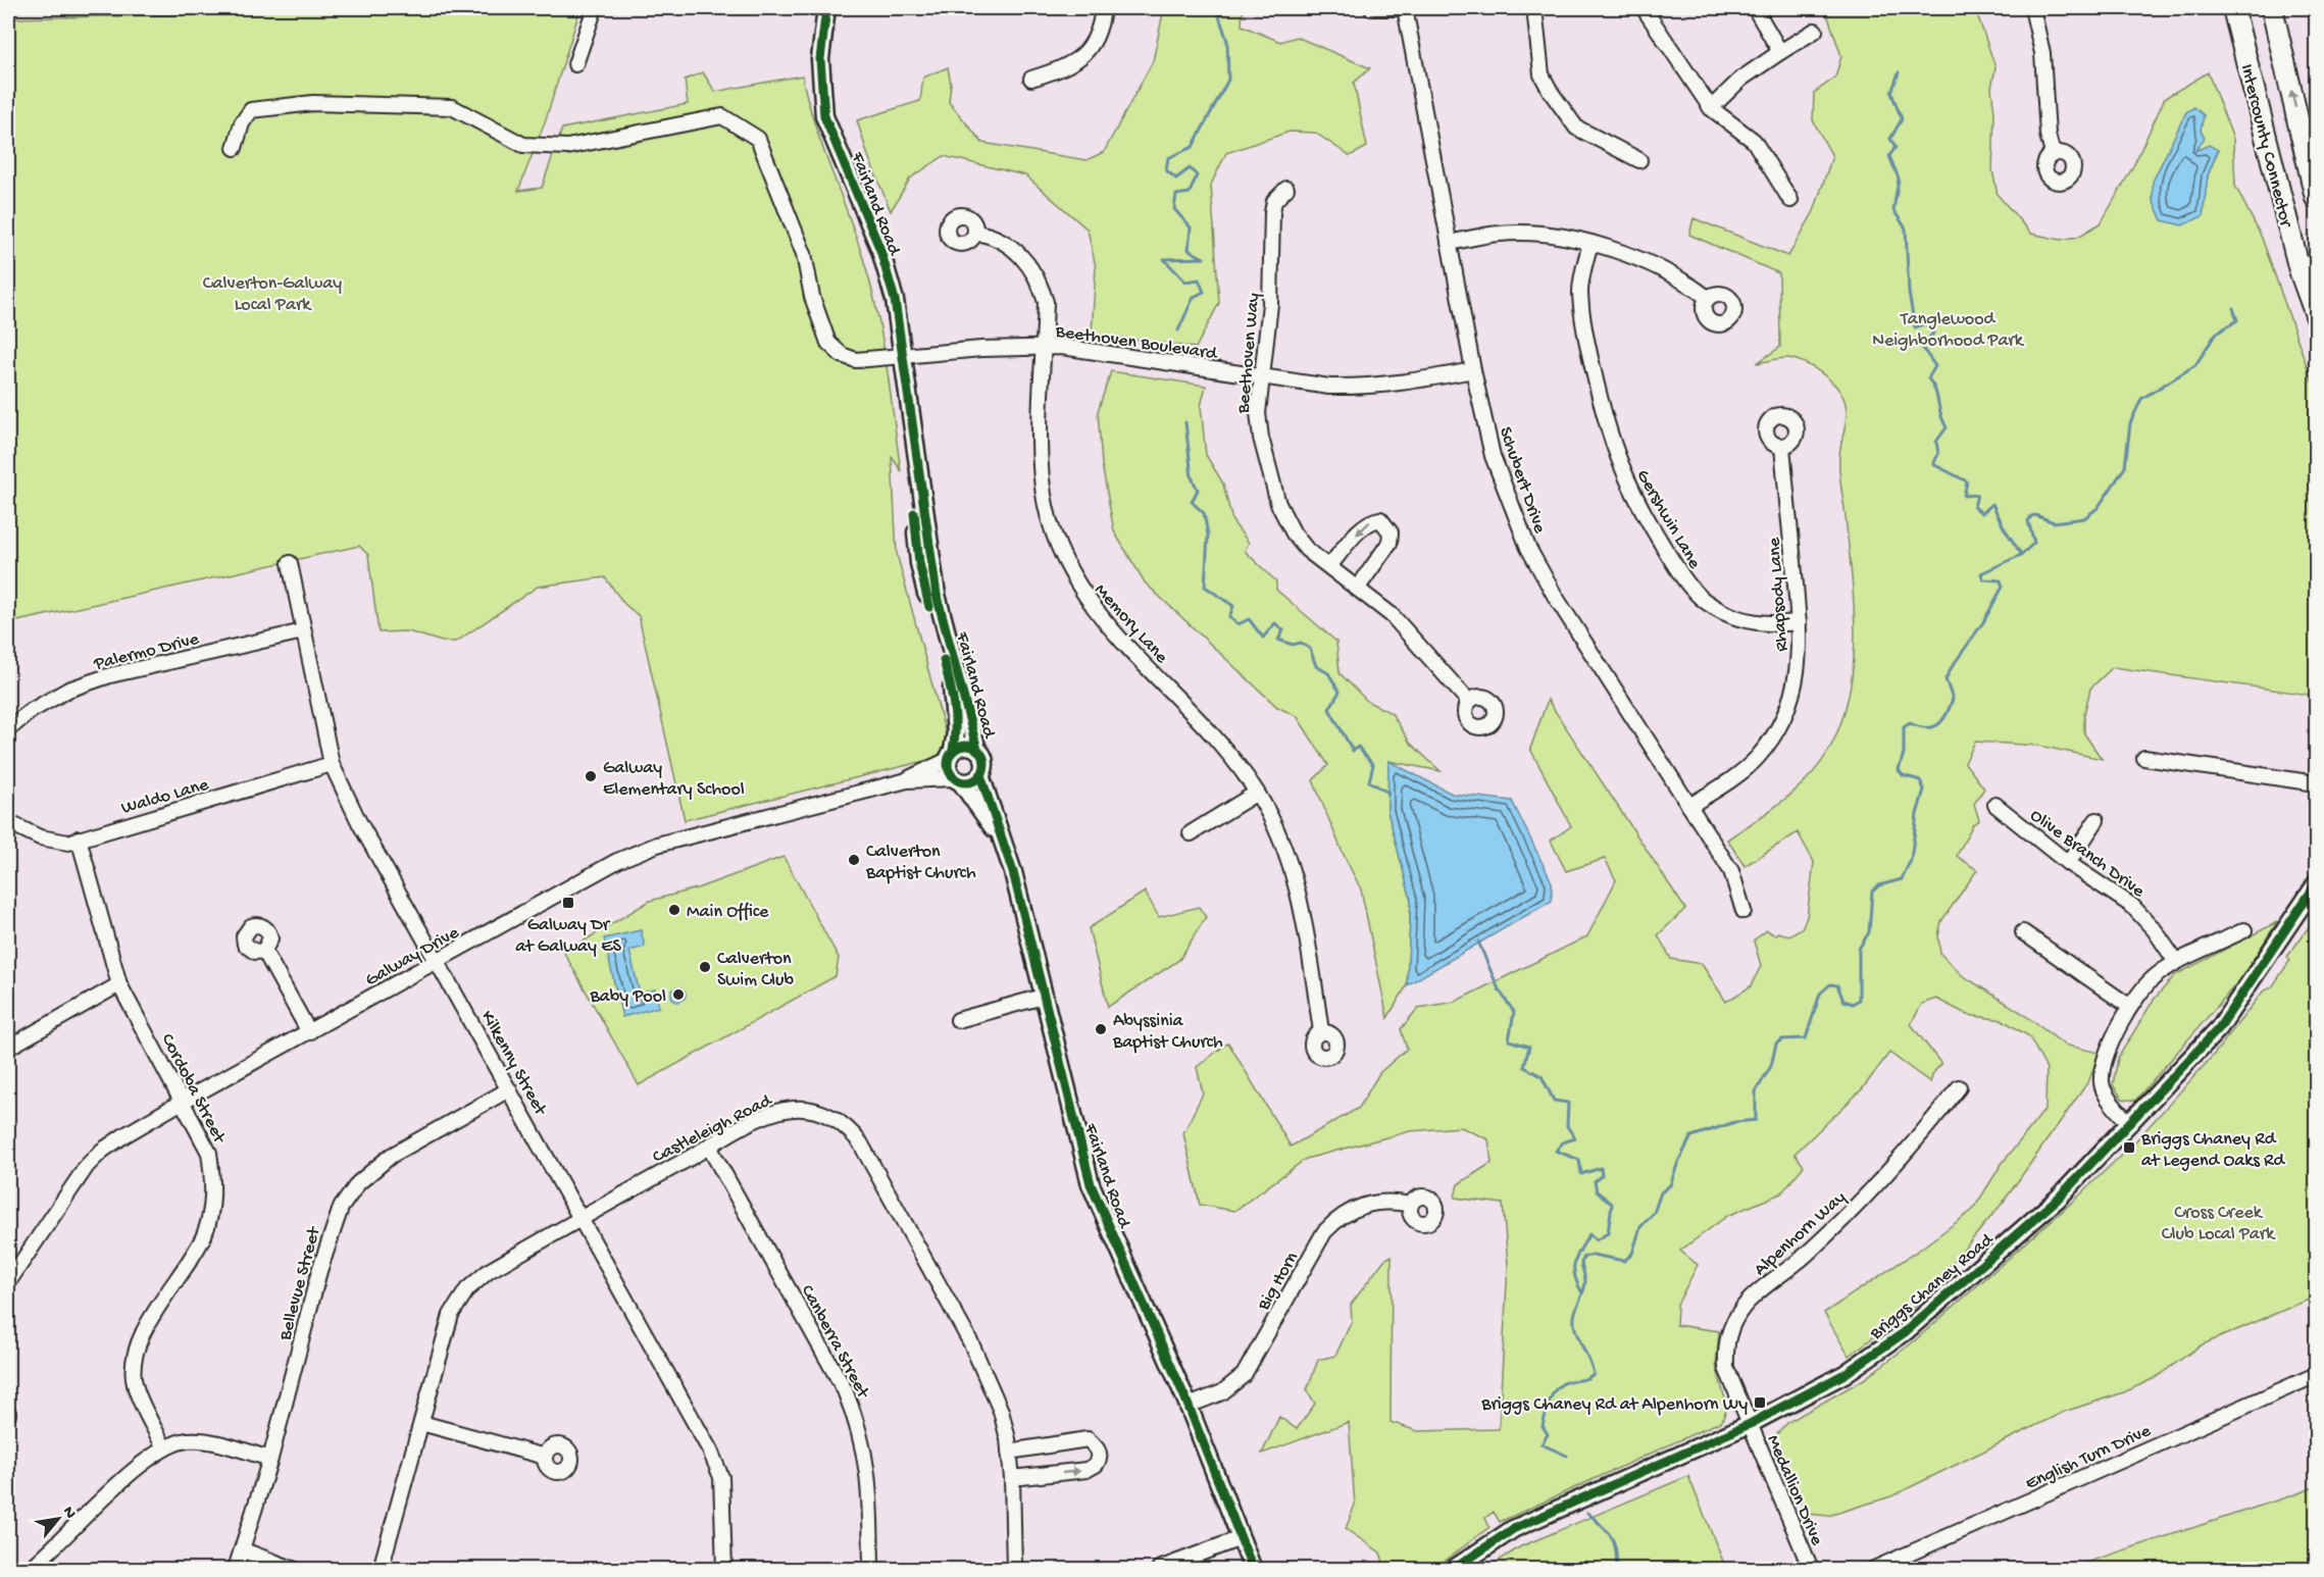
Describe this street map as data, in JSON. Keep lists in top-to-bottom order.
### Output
{
  "streets": {
    "highway": ["Intercounty Connector"],
    "main road": ["Fairland Road", "Briggs Chaney Road"],
    "street": [
      "Beethoven Boulevard",
      "Beethoven Way",
      "Schubert Drive",
      "Gershwin Lane",
      "Rhapsody Lane",
      "Memory Lane",
      "Palermo Drive",
      "Waldo Lane",
      "Olive Branch Drive",
      "Galway Drive",
      "Kilkenny Street",
      "Cordoba Street",
      "Castleleigh Road",
      "Alpenhorn Way",
      "Big Horn",
      "Bellevue Street",
      "Canberra Street",
      "English Turn Drive",
      "Medallion Drive"
    ]
  },
  "crossings": [
    ["Fairland Road", "Beethoven Boulevard"],
    ["Fairland Road", "Galway Drive"],
    ["Fairland Road", "Big Horn"],
    ["Beethoven Boulevard", "Beethoven Way"],
    ["Beethoven Boulevard", "Schubert Drive"],
    ["Beethoven Boulevard", "Memory Lane"],
    ["Schubert Drive", "Rhapsody Lane"],
    ["Gershwin Lane", "Rhapsody Lane"],
    ["Palermo Drive", "Kilkenny Street"],
    ["Waldo Lane", "Kilkenny Street"],
    ["Waldo Lane", "Cordoba Street"],
    ["Galway Drive", "Kilkenny Street"],
    ["Galway Drive", "Cordoba Street"],
    ["Kilkenny Street", "Castleleigh Road"],
    ["Kilkenny Street", "Bellevue Street"],
    ["Castleleigh Road", "Canberra Street"],
    ["Alpenhorn Way", "Briggs Chaney Road"],
    ["Alpenhorn Way", "Medallion Drive"],
    ["Briggs Chaney Road", "Medallion Drive"]
  ],
  "parks": ["Calverton-Galway Local Park", "Tanglewood Neighborhood Park", "Cross Creek Club Local Park"],
  "places": {
    "other": [
      "Galway Elementary School",
      "Calverton Baptist Church",
      "Main Office",
      "Calverton Swim Club",
      "Baby Pool",
      "Abyssinia Baptist Church"
    ],
    "transit": ["Galway Dr at Galway ES", "Briggs Chaney Rd at Legend Oaks Rd", "Briggs Chaney Rd at Alpenhorn Wy"]
  },
  "north": "top right"
}
